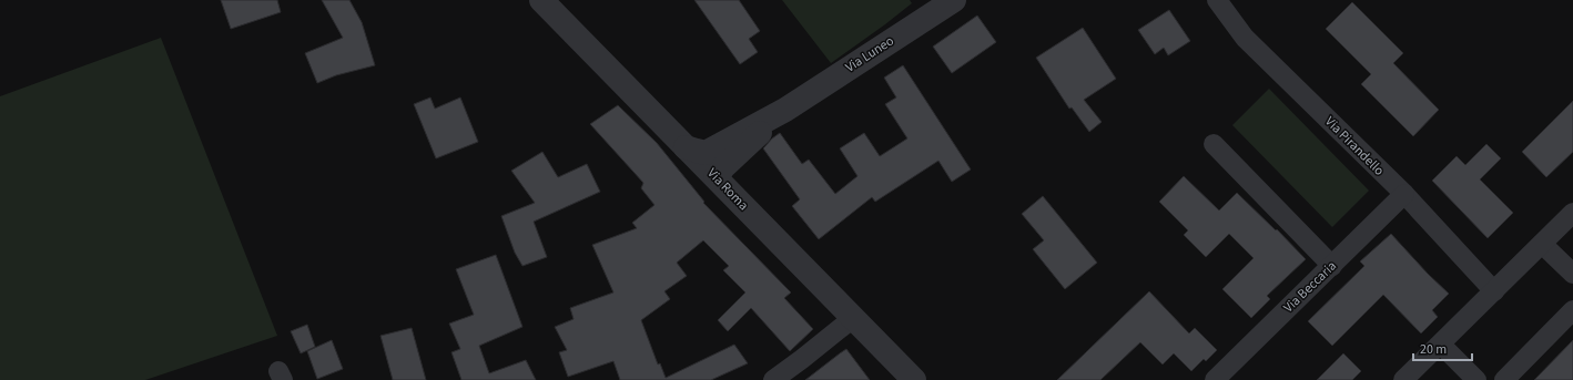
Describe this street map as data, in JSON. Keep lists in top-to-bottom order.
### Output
{
  "streets": {
    "street": [
      "Via Luneo",
      "Via Pirandello",
      "Via Roma",
      "Via Beccaria"
    ]
  },
  "crossings": [
    ["Via Luneo", "Via Roma"],
    ["Via Pirandello", "Via Beccaria"]
  ],
  "scale_bar": "20 m"
}
